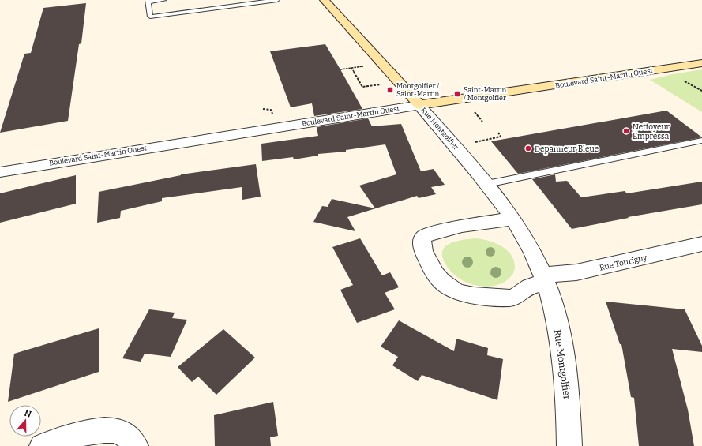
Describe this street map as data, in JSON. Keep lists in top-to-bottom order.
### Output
{
  "streets": {
    "main road": ["Boulevard Saint-Martin Ouest", "Rue Montgolfier"],
    "street": ["Rue Tourigny"]
  },
  "crossings": [
    ["Boulevard Saint-Martin Ouest", "Rue Montgolfier"],
    ["Rue Montgolfier", "Rue Tourigny"]
  ],
  "places": {
    "transit": ["Montgolfier / Saint-Martin", "Saint-Martin / Montgolfier"],
    "other": ["Nettoyeur Empressa", "Depanneur Bleue"]
  },
  "north": "top"
}
